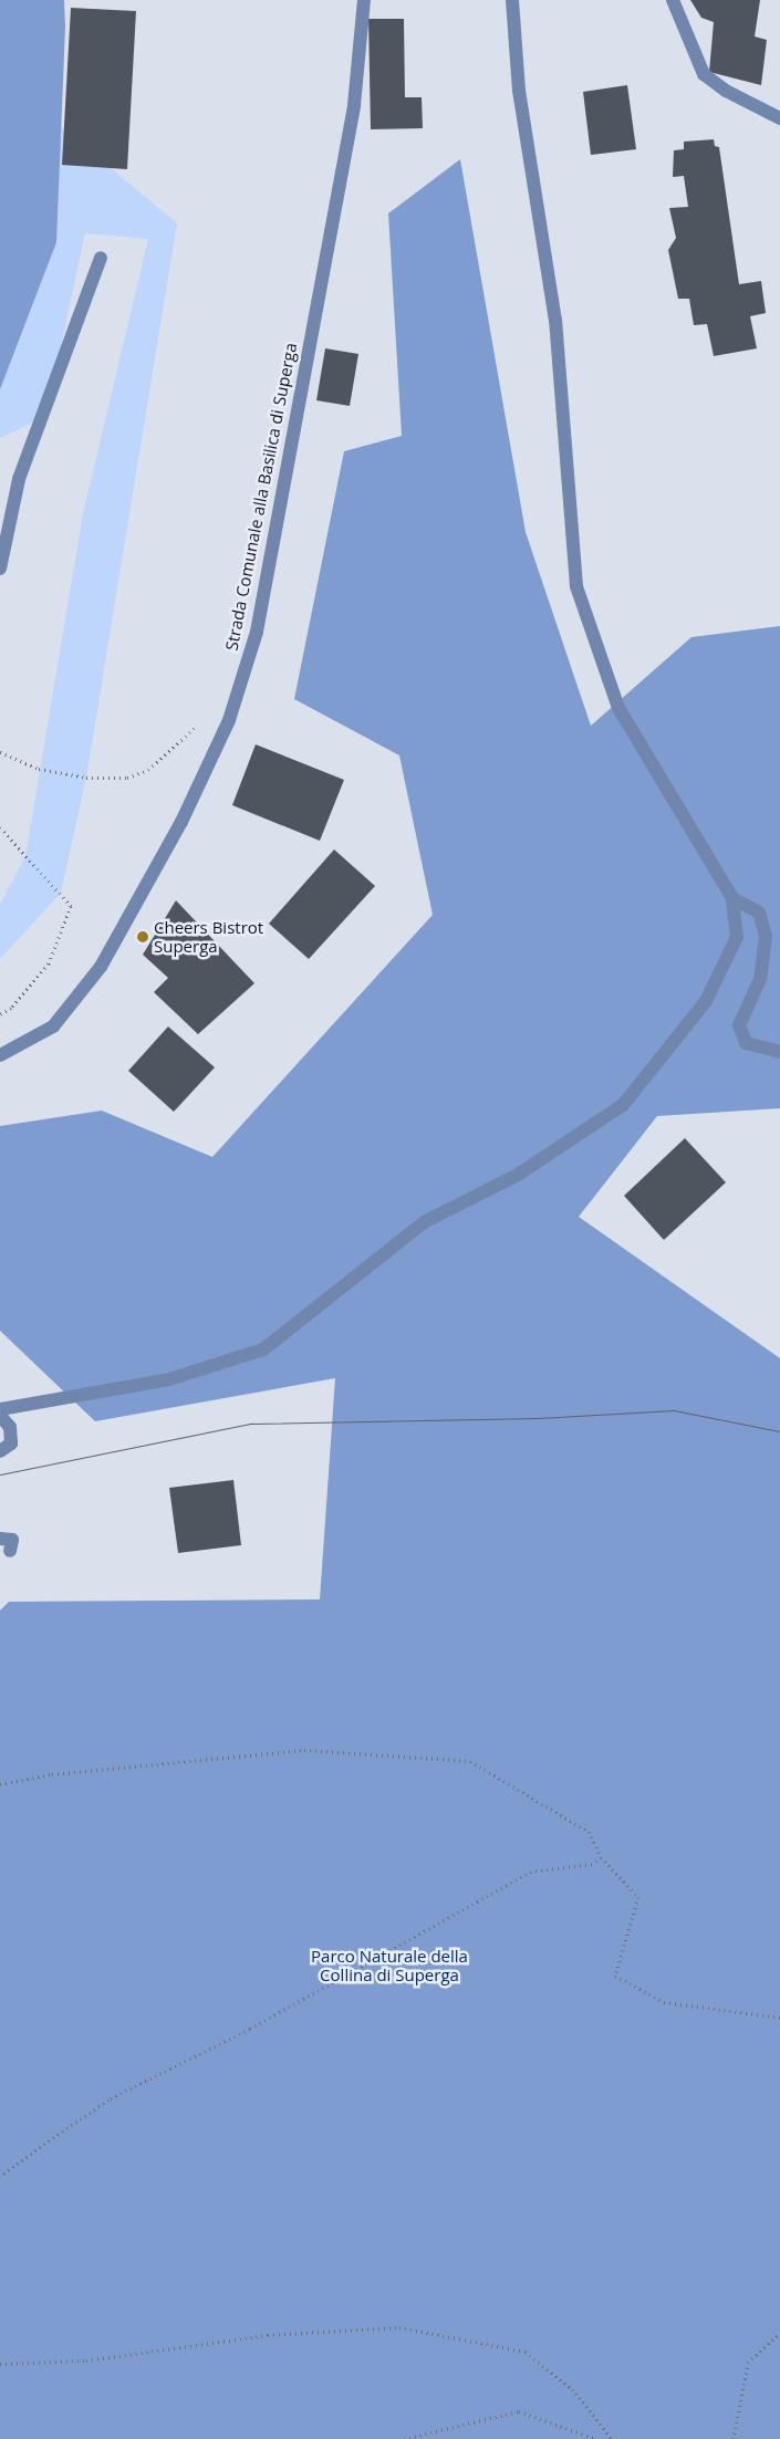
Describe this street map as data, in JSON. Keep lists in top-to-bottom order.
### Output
{
  "streets": {
    "street": ["Strada Comunale alla Basilica di Superga"]
  },
  "parks": ["Parco Naturale della Collina di Superga"],
  "places": ["Cheers Bistrot Superga"]
}
